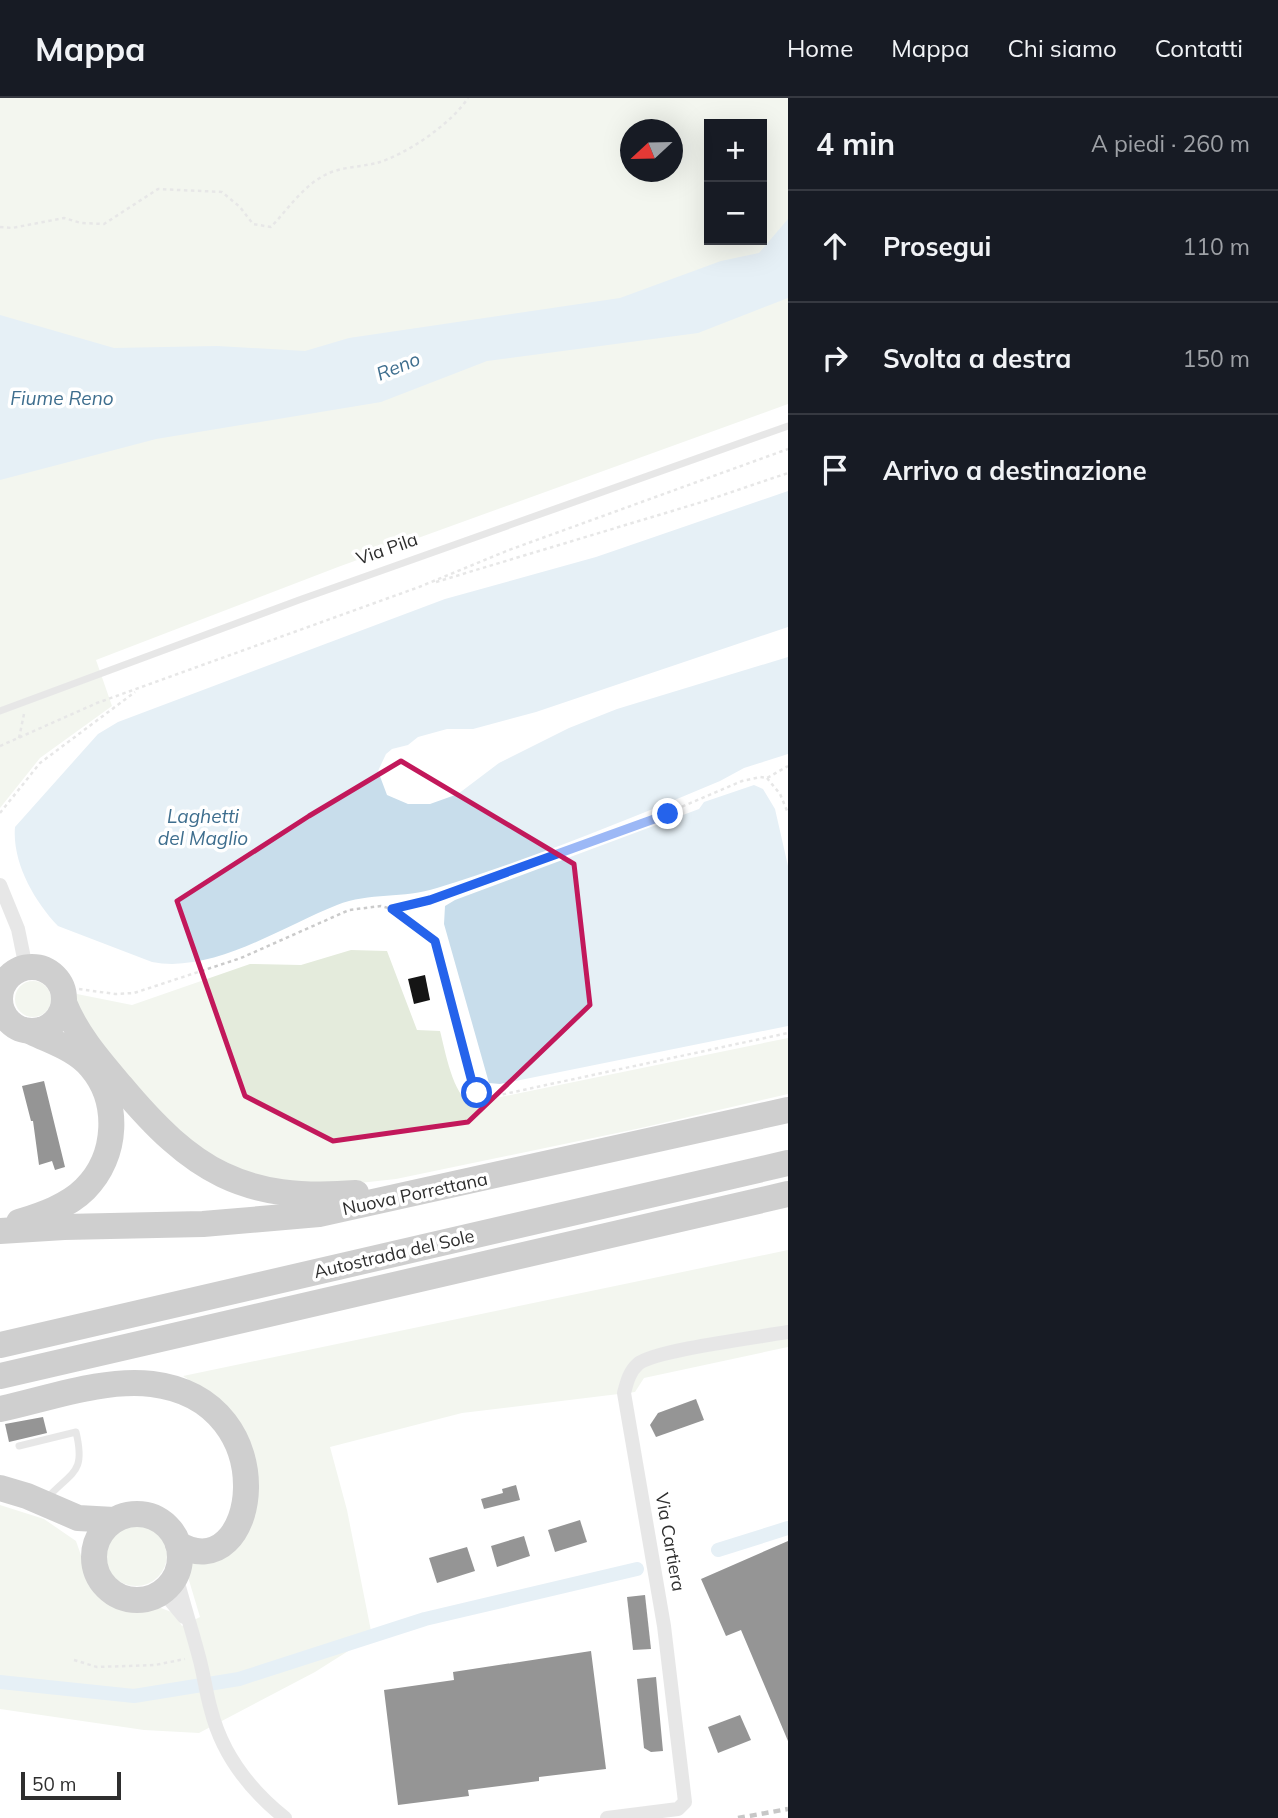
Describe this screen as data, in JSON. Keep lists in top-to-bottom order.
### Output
{
  "streets": {
    "highway": ["Nuova Porrettana", "Autostrada del Sole"],
    "street": ["Via Cartiera"],
    "lane": ["Via Pila"]
  },
  "water": ["Reno", "Fiume Reno", "Laghetti del Maglio"],
  "scale_bar": "50 m",
  "north": "left",
  "page": {
    "header": "Mappa",
    "nav": [
      "Home",
      "Mappa",
      "Chi siamo",
      "Contatti"
    ],
    "heading": ["4 min", "A piedi · 260 m"],
    "map_buttons": ["+", "−"],
    "list": [
      ["Prosegui", "110 m"],
      ["Svolta a destra", "150 m"],
      "Arrivo a destinazione"
    ],
    "scale": "50 m"
  }
}
